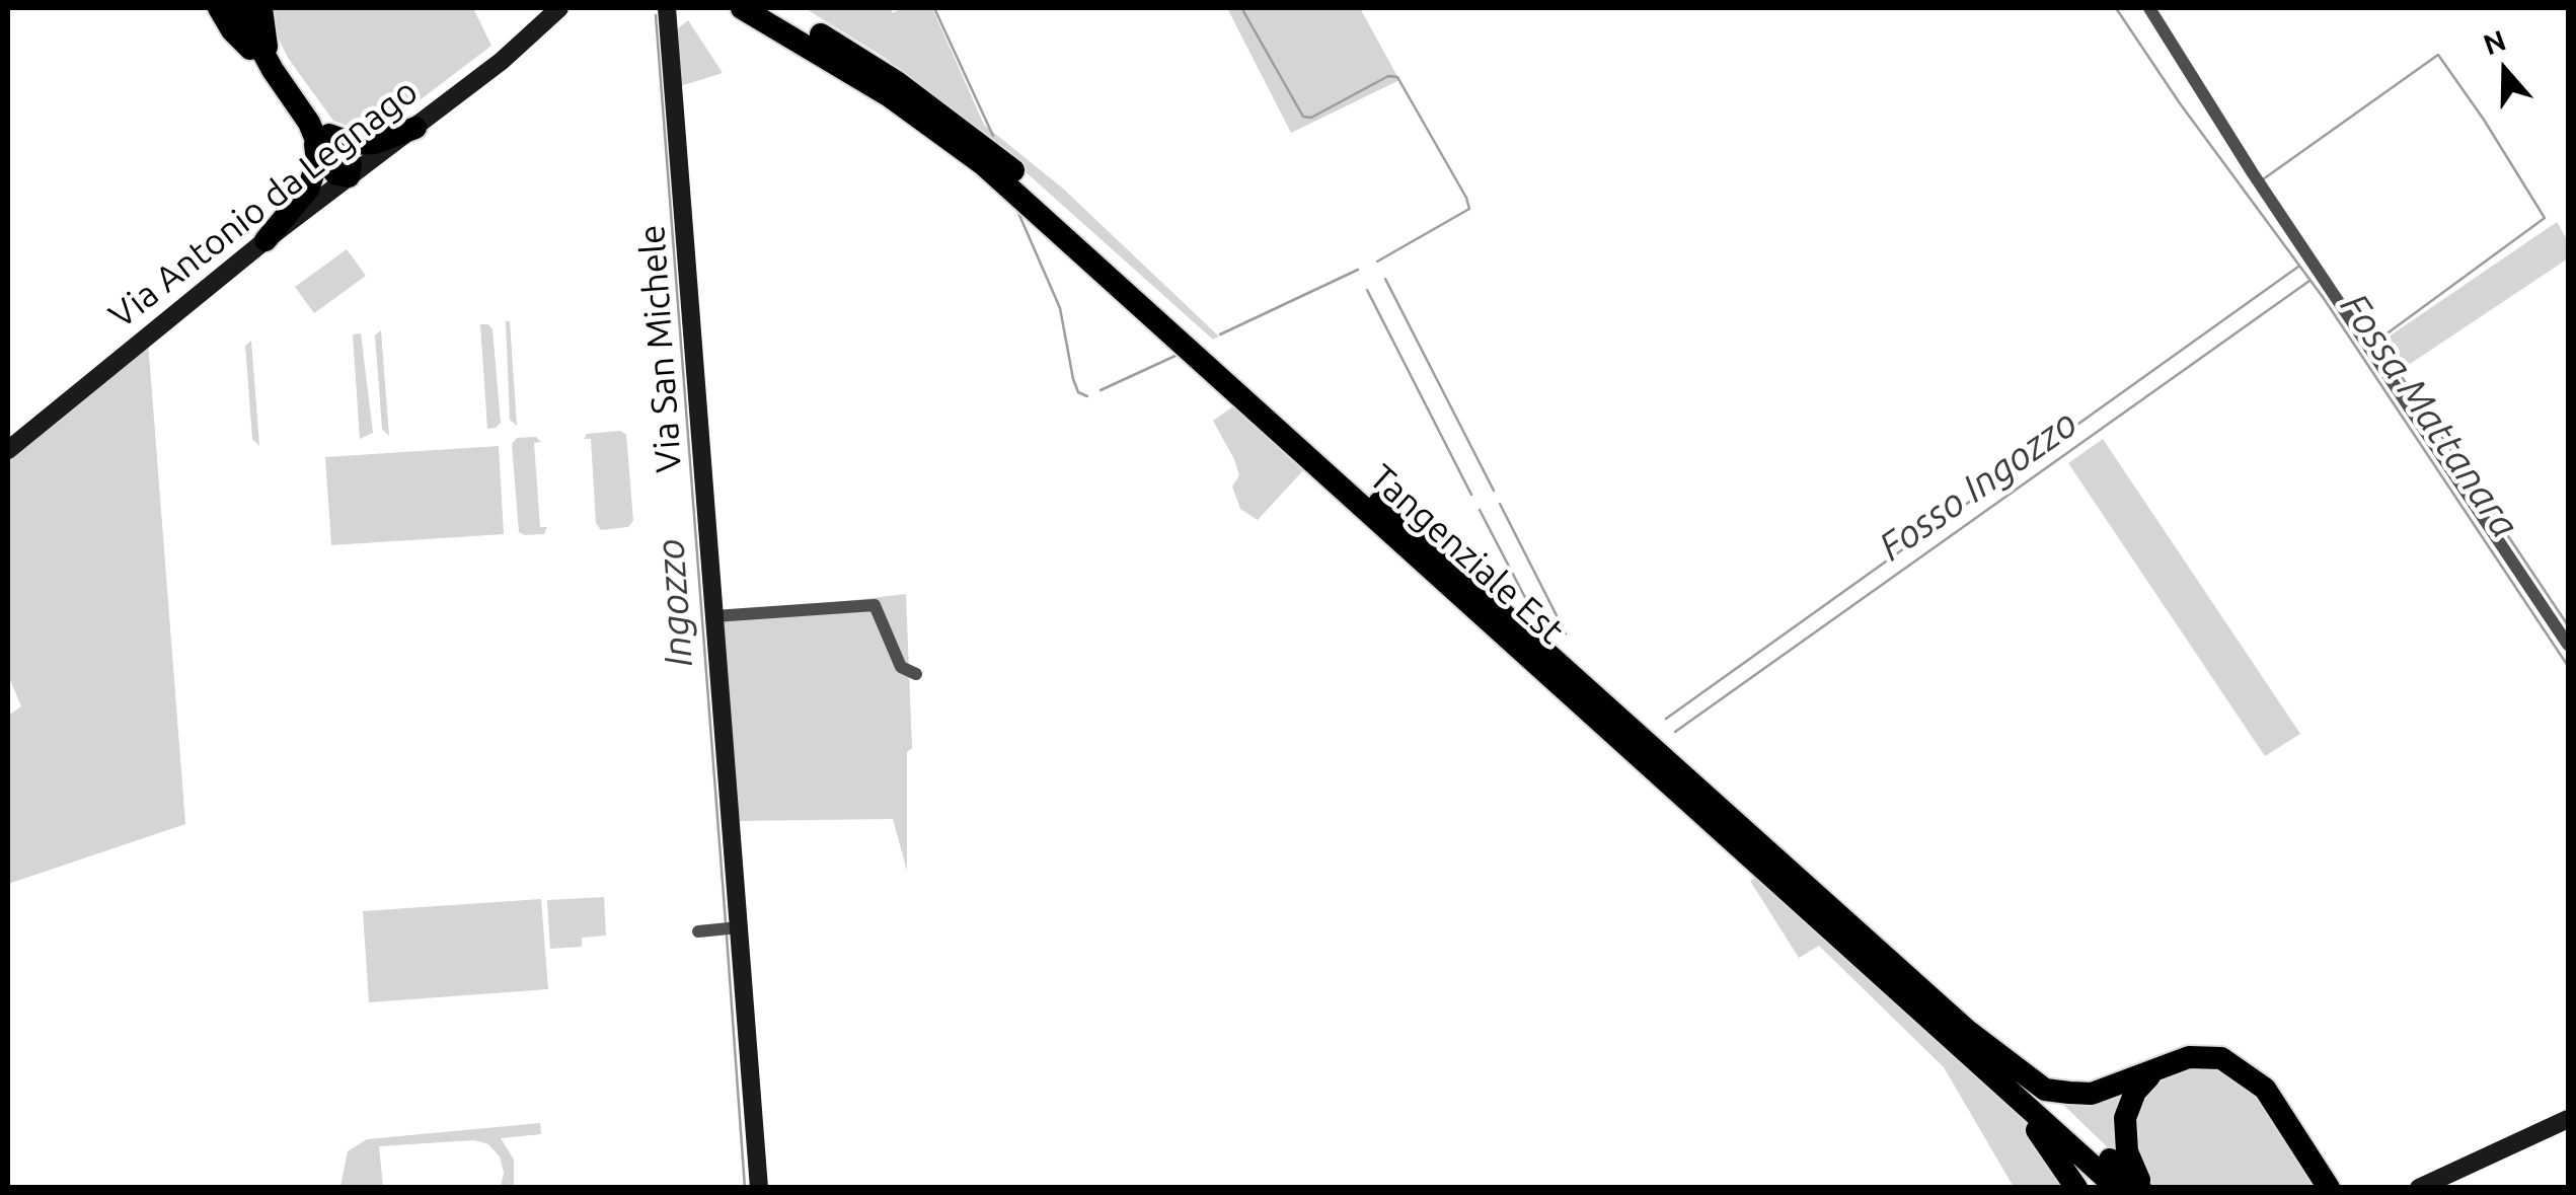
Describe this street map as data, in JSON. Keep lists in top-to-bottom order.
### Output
{
  "streets": {
    "highway": ["Tangenziale Est"],
    "street": ["Via Antonio da Legnago", "Via San Michele"]
  },
  "water": ["Fossa Mattanara", "Fosso Ingozzo", "Ingozzo"],
  "north": "top"
}
